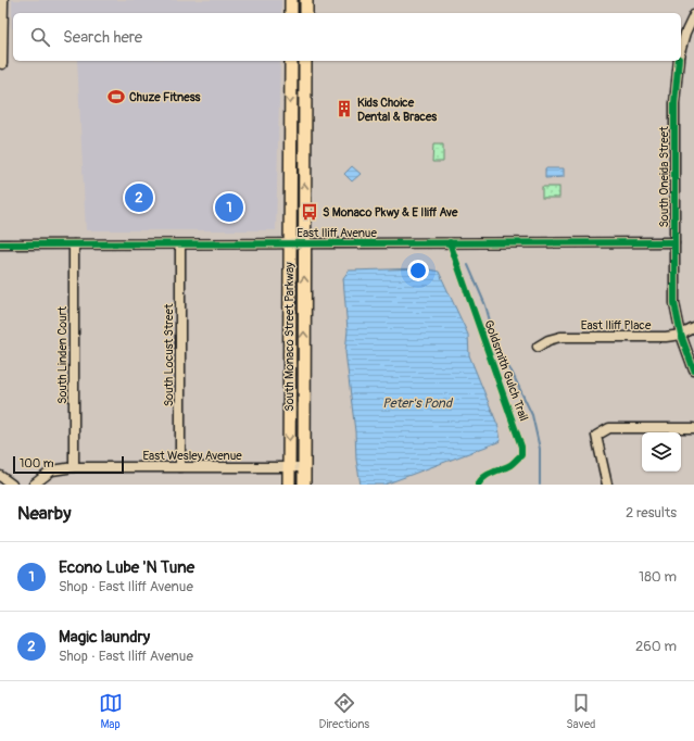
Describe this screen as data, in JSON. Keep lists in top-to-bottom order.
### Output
{
  "streets": {
    "main road": ["South Monaco Street Parkway"],
    "street": [
      "South Oneida Street",
      "East Iliff Avenue",
      "East Iliff Place",
      "South Linden Court",
      "South Locust Street",
      "East Wesley Avenue"
    ],
    "cycle path": ["Goldsmith Gulch Trail"]
  },
  "crossings": [
    ["South Oneida Street", "East Iliff Avenue"],
    ["South Oneida Street", "East Iliff Place"],
    ["East Iliff Avenue", "South Monaco Street Parkway"],
    ["East Iliff Avenue", "South Linden Court"],
    ["East Iliff Avenue", "South Locust Street"],
    ["South Monaco Street Parkway", "East Wesley Avenue"],
    ["South Linden Court", "East Wesley Avenue"],
    ["South Locust Street", "East Wesley Avenue"]
  ],
  "water": ["Peter's Pond"],
  "places": {
    "sports": ["Chuze Fitness"],
    "building": ["Kids Choice Dental & Braces"],
    "bus stop": ["S Monaco Pkwy & E Iliff Ave"]
  },
  "scale_bar": "100 m",
  "page": {
    "search": "Search here",
    "pins": ["2", "1"],
    "scale": "100 m",
    "heading": ["Nearby", "2 results"],
    "list": [
      {
        "mark": "1",
        "name": "Econo Lube 'N Tune",
        "note": "Shop · East Iliff Avenue",
        "value": "180 m"
      },
      {
        "mark": "2",
        "name": "Magic laundry",
        "note": "Shop · East Iliff Avenue",
        "value": "260 m"
      }
    ],
    "nav": ["Map", "Directions", "Saved"]
  }
}
